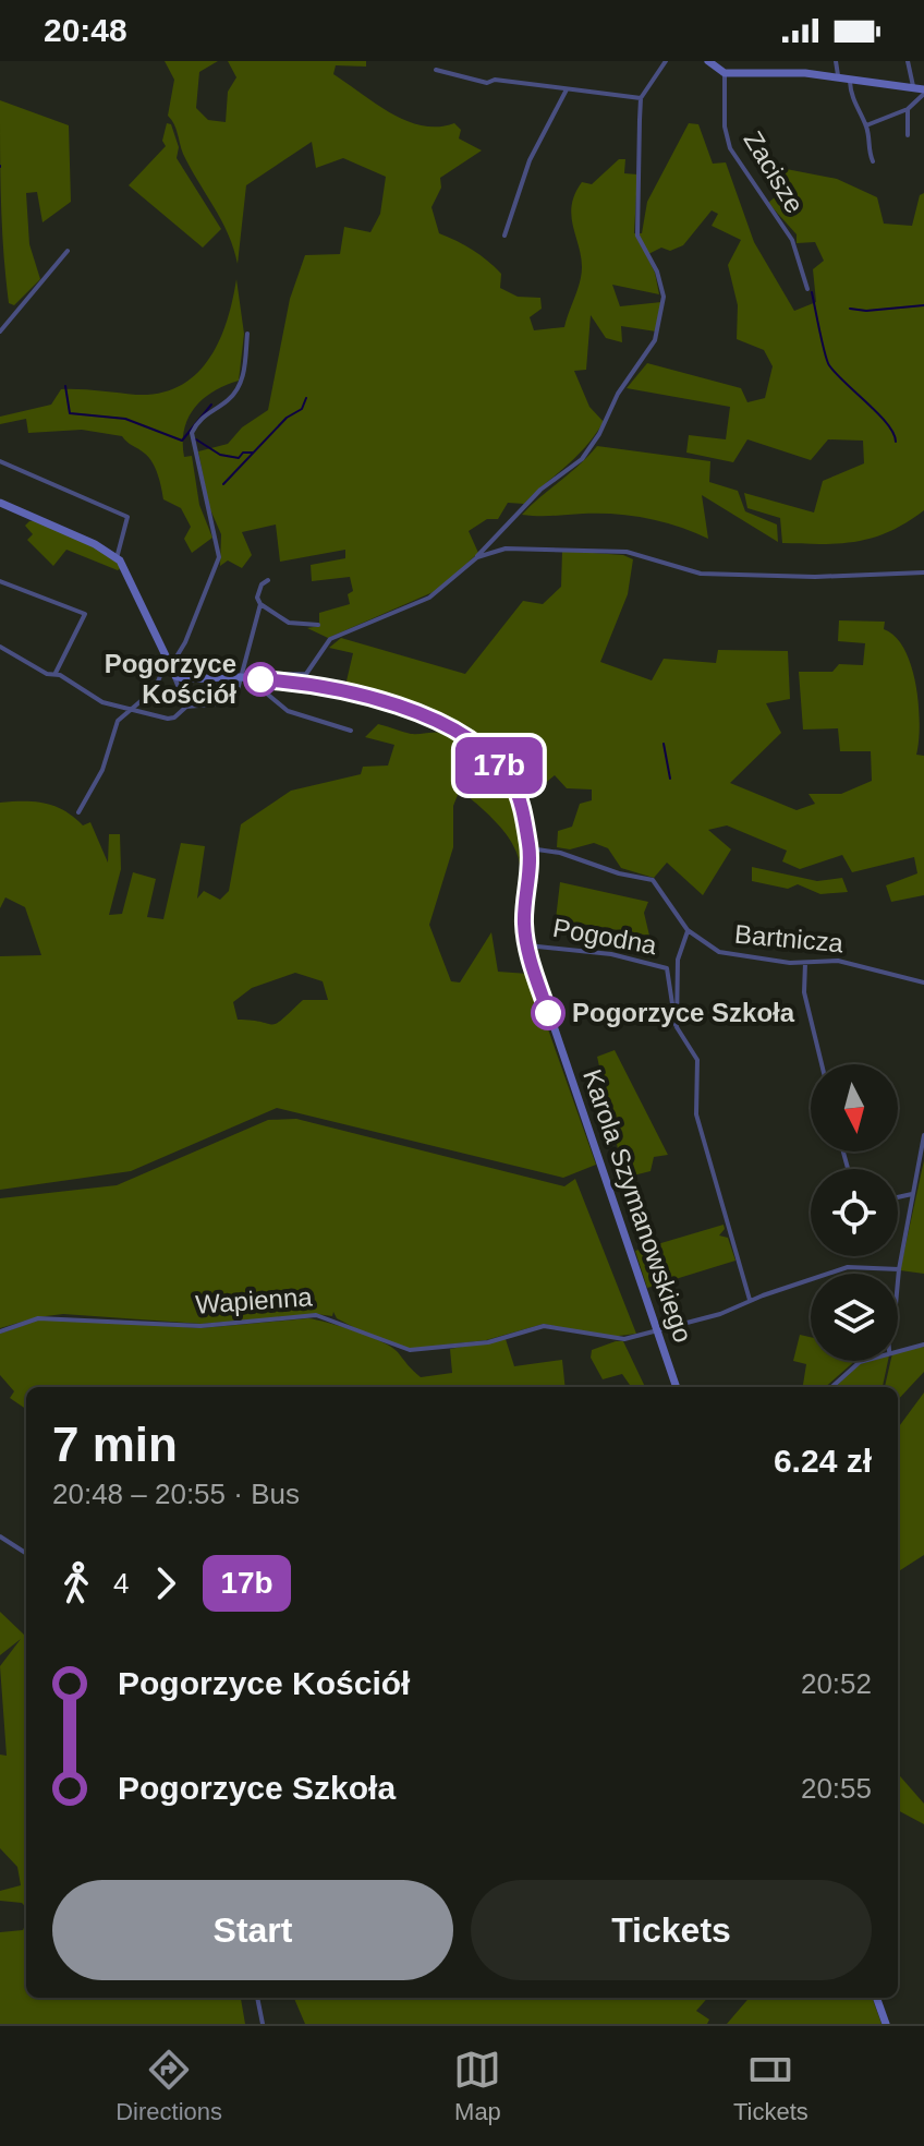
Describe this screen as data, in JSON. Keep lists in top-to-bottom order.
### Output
{
  "streets": {
    "street": [
      "Zacisze",
      "Pogodna",
      "Bartnicza",
      "Karola Szymanowskiego",
      "Wapienna"
    ]
  },
  "crossings": [
    ["Pogodna", "Karola Szymanowskiego"],
    ["Bartnicza", "Karola Szymanowskiego"],
    ["Karola Szymanowskiego", "Wapienna"]
  ],
  "places": ["Pogorzyce Kościół", "Pogorzyce Szkoła"],
  "lines": ["bus line 17b"],
  "north": "bottom",
  "page": {
    "status": "20:48",
    "on_map": "17b",
    "heading": ["7 min", "20:48 – 20:55 · Bus", "6.24 zł"],
    "legs": ["4", "17b"],
    "list": [
      {
        "name": "Pogorzyce Kościół",
        "value": "20:52"
      },
      {
        "name": "Pogorzyce Szkoła",
        "value": "20:55"
      }
    ],
    "buttons": ["Start", "Tickets"],
    "tabs": ["Directions", "Map", "Tickets"]
  }
}
